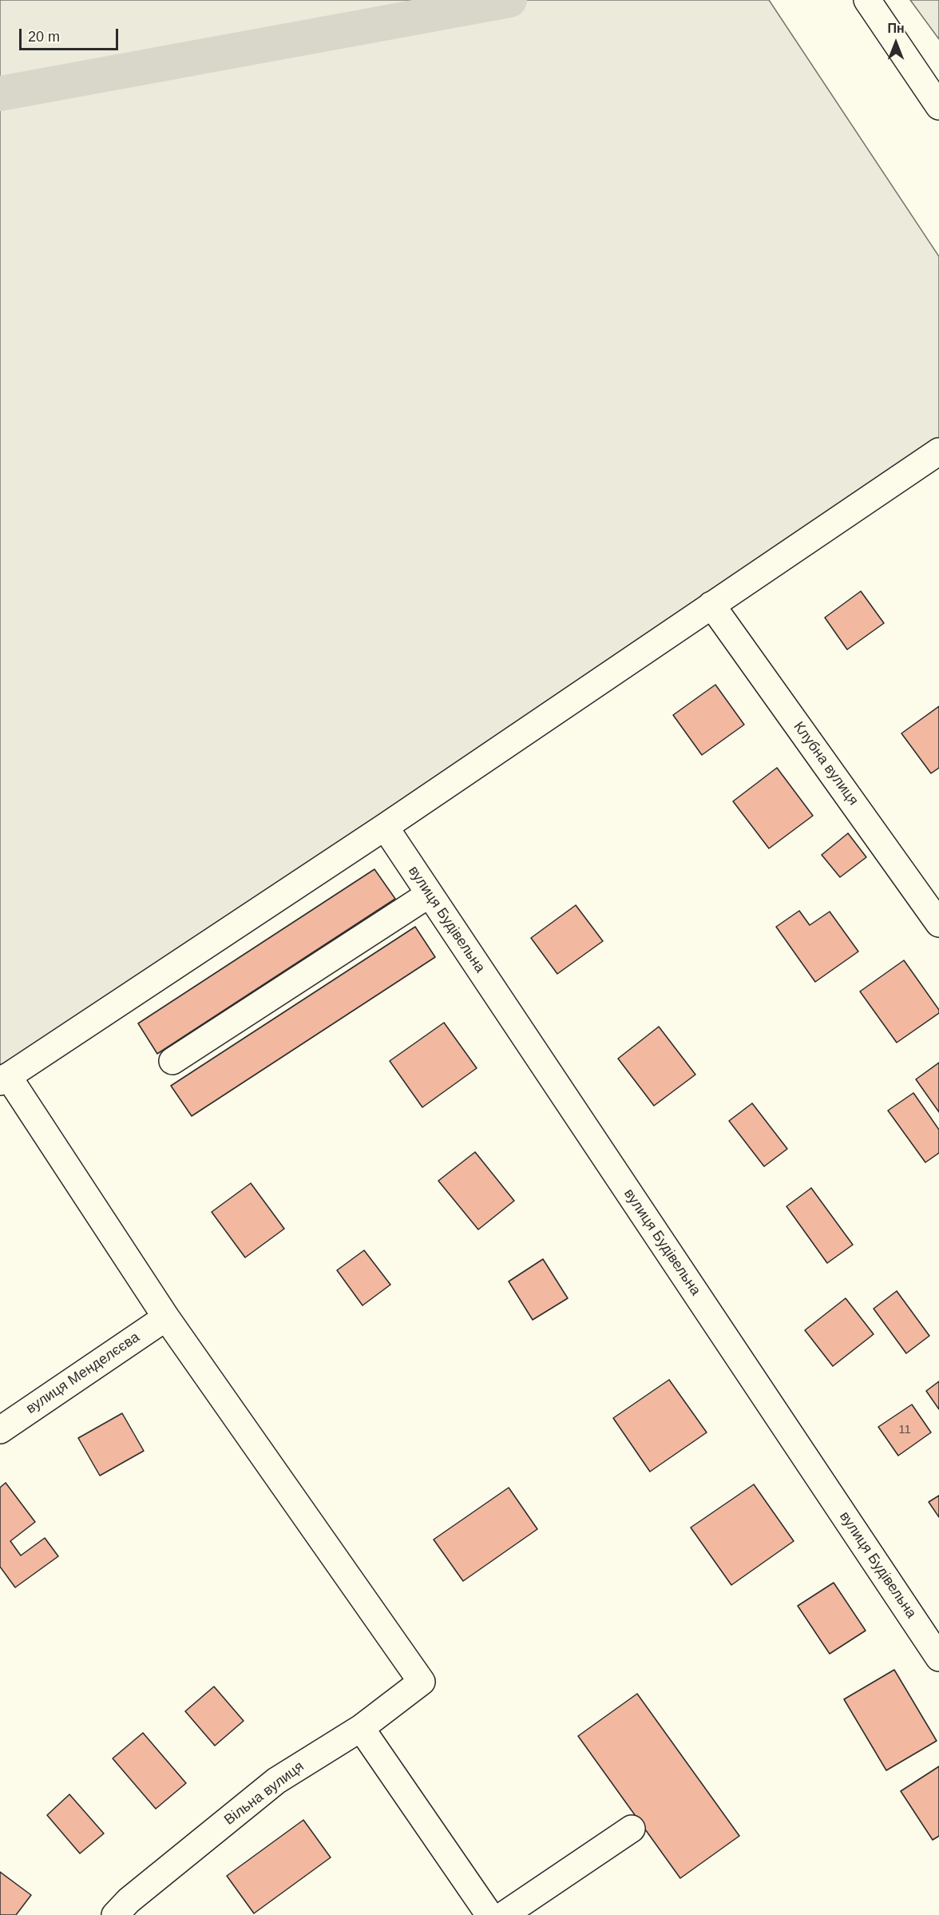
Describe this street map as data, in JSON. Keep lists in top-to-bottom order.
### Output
{
  "streets": {
    "street": [
      "Клубна вулиця",
      "вулиця Будівельна",
      "вулиця Менделєєва",
      "Вільна вулиця"
    ]
  },
  "crossings": [
    ["вулиця Менделєєва", "Вільна вулиця"]
  ],
  "house_numbers": ["11"],
  "scale_bar": "20 m",
  "north": "top"
}
